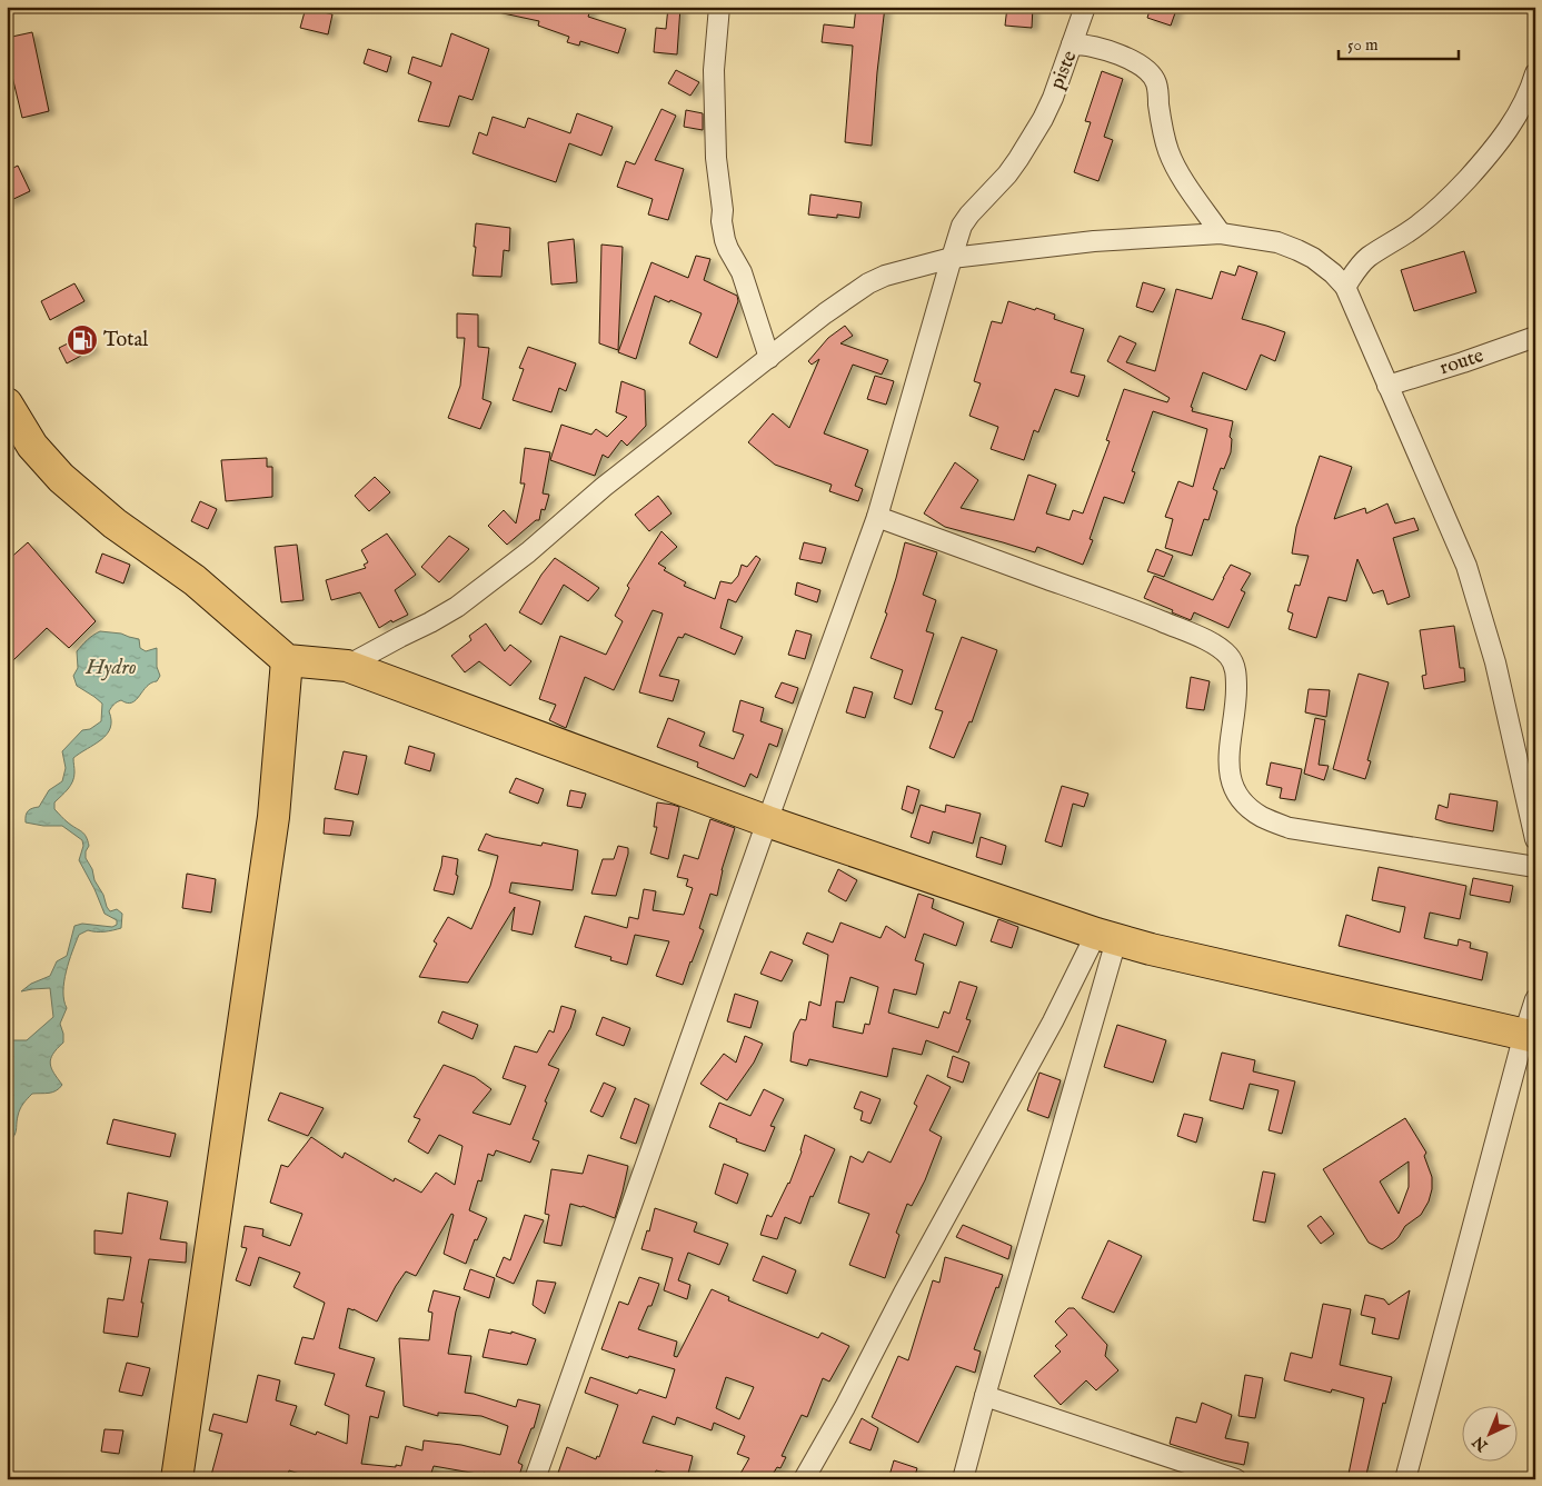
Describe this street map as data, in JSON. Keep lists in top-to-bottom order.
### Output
{
  "streets": {
    "street": ["piste", "route"]
  },
  "water": ["Hydro"],
  "places": {
    "fuel station": ["Total"]
  },
  "scale_bar": "50 m",
  "north": "bottom left"
}
